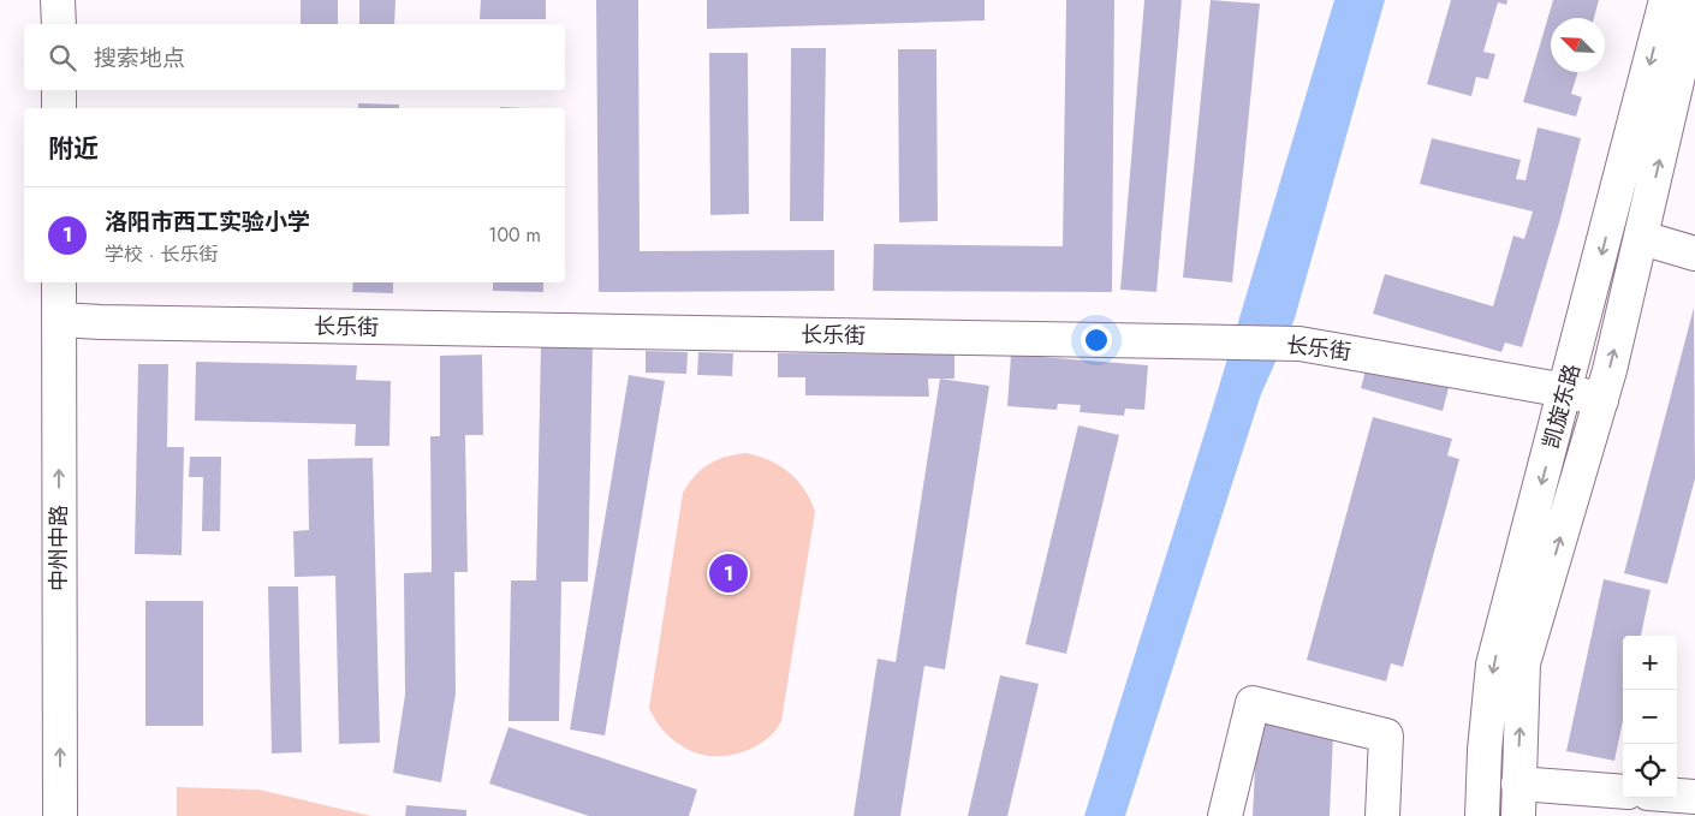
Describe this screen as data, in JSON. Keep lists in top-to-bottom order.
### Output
{
  "streets": {
    "main road": ["长乐街", "凯旋东路", "中州中路"]
  },
  "crossings": [
    ["长乐街", "凯旋东路"],
    ["长乐街", "中州中路"]
  ],
  "one_way": ["中州中路"],
  "north": "top left",
  "page": {
    "search": "搜索地点",
    "heading": "附近",
    "list": [
      {
        "mark": "1",
        "name": "洛阳市西工实验小学",
        "note": "学校 · 长乐街",
        "value": "100 m"
      }
    ],
    "pins": "1",
    "map_buttons": ["+", "−"]
  }
}
